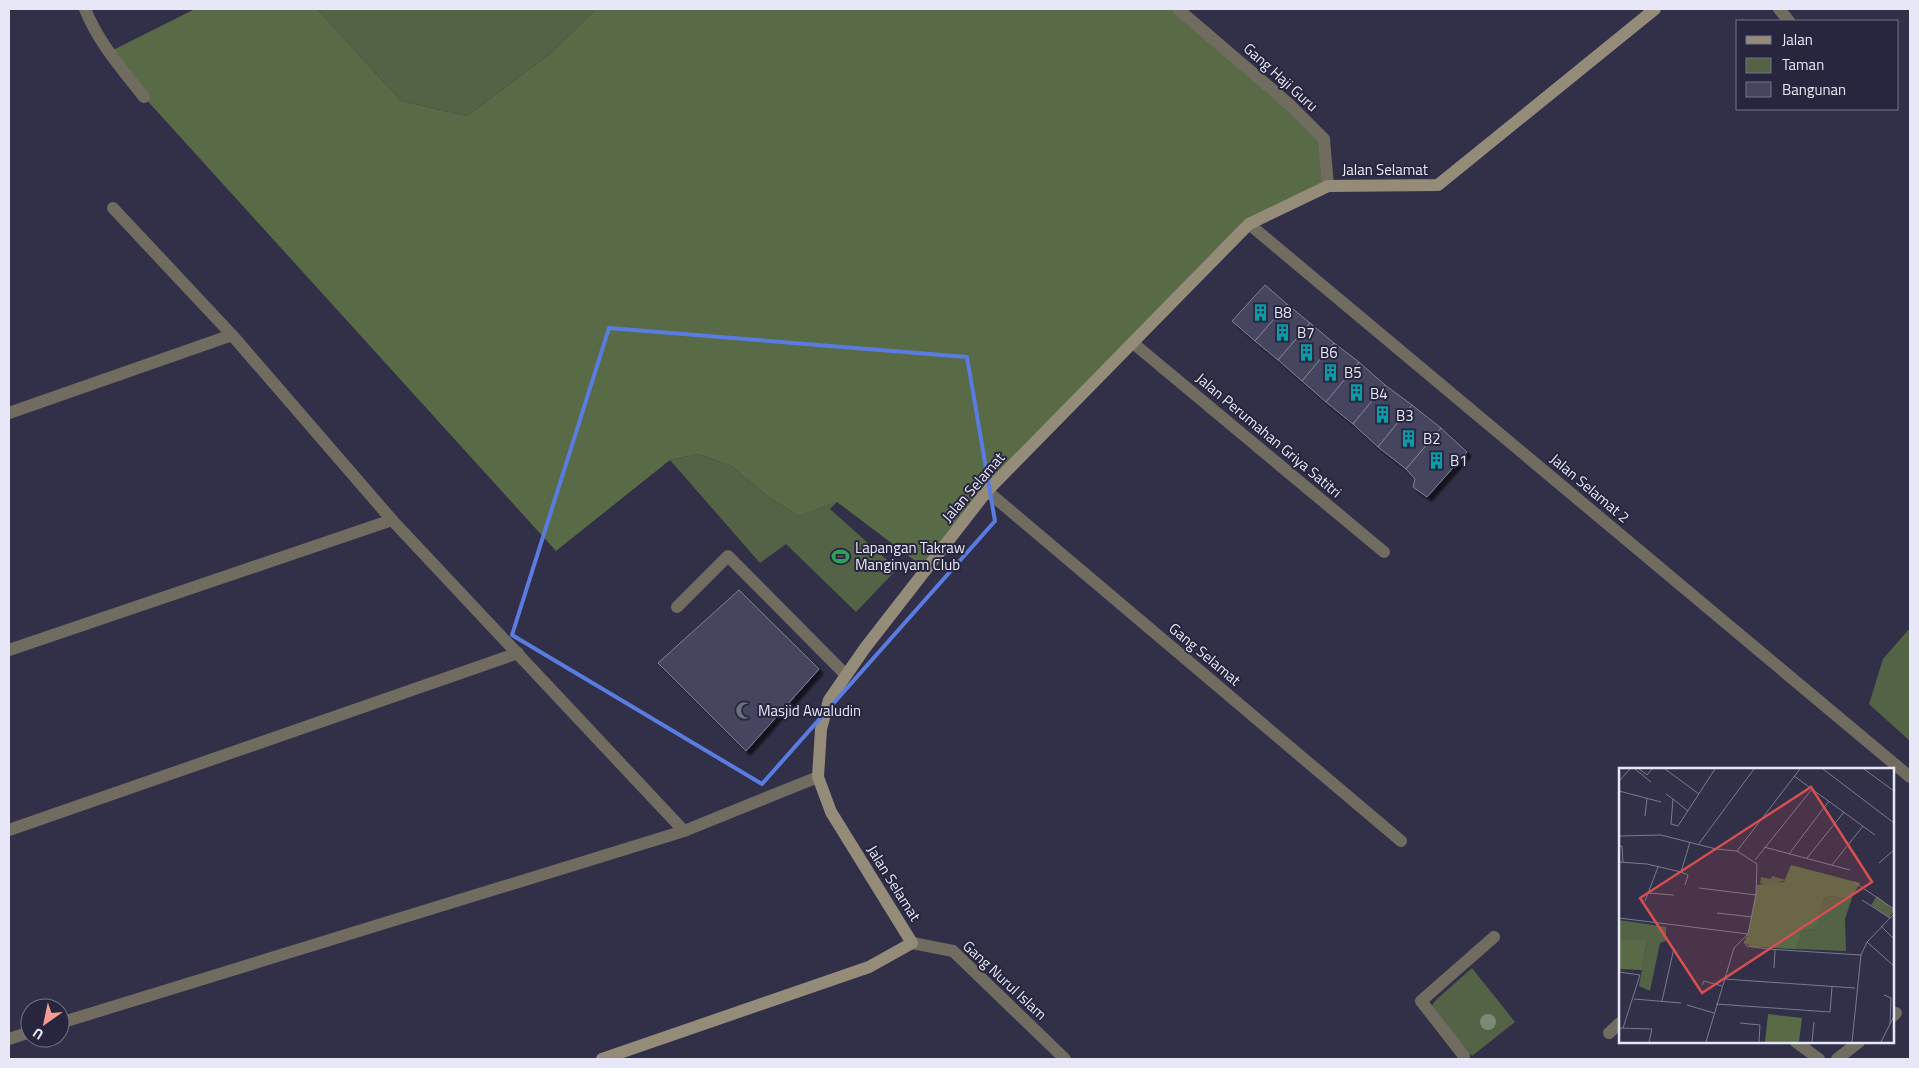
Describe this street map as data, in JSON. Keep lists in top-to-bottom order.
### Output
{
  "streets": {
    "street": [
      "Gang Haji Guru",
      "Jalan Selamat",
      "Jalan Perumahan Griya Satitri",
      "Jalan Selamat 2",
      "Gang Selamat",
      "Gang Nurul Islam"
    ]
  },
  "crossings": [
    ["Gang Haji Guru", "Jalan Selamat"],
    ["Jalan Selamat", "Jalan Perumahan Griya Satitri"],
    ["Jalan Selamat", "Jalan Selamat 2"],
    ["Jalan Selamat", "Gang Selamat"],
    ["Jalan Selamat", "Gang Nurul Islam"]
  ],
  "places": {
    "building": [
      "B8",
      "B7",
      "B6",
      "B5",
      "B4",
      "B3",
      "B2",
      "B1"
    ],
    "sports": ["Lapangan Takraw Manginyam Club"],
    "mosque": ["Masjid Awaludin"]
  },
  "legend": ["Jalan", "Taman", "Bangunan"],
  "north": "bottom left"
}
